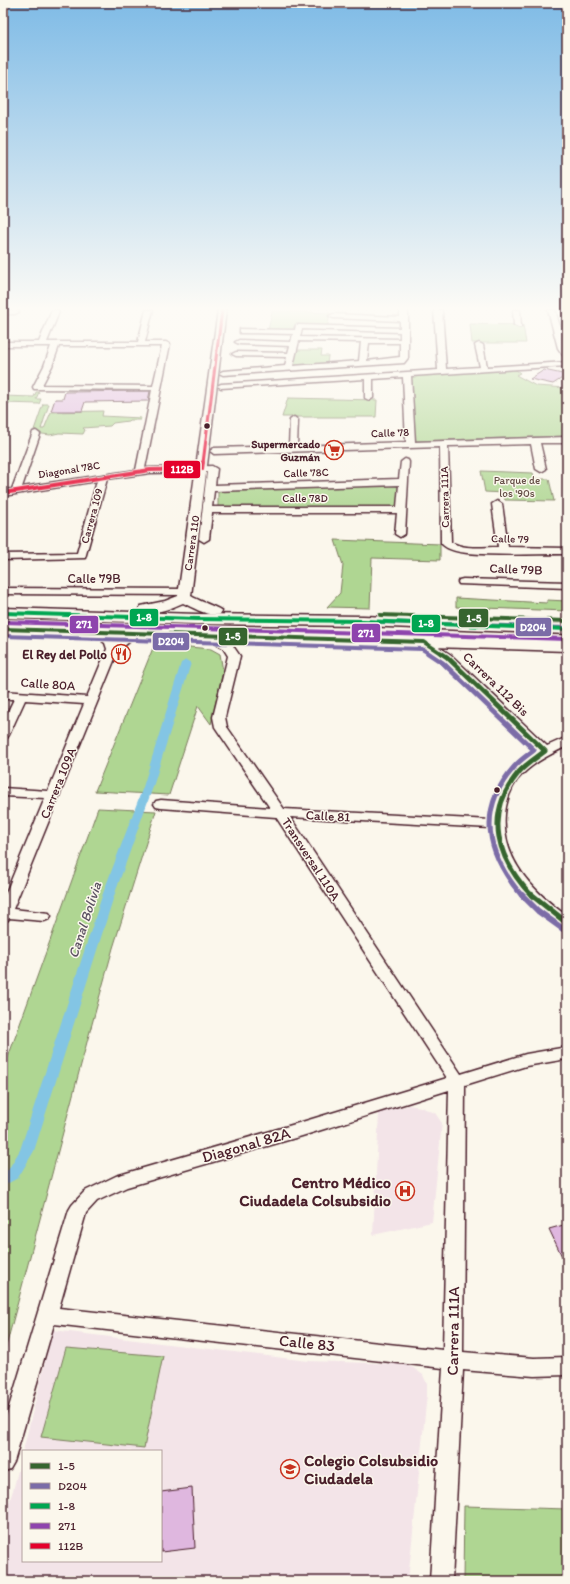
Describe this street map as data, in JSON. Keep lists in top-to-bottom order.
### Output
{
  "streets": {
    "main road": ["Carrera 110"],
    "street": [
      "Calle 78",
      "Diagonal 78C",
      "Calle 78C",
      "Carrera 111A",
      "Calle 78D",
      "Carrera 109",
      "Calle 79",
      "Calle 79B",
      "Calle 80A",
      "Carrera 112 Bis",
      "Carrera 109A",
      "Calle 81",
      "Transversal 110A",
      "Diagonal 82A",
      "Calle 83"
    ]
  },
  "crossings": [
    ["Calle 78", "Carrera 111A"],
    ["Calle 78", "Carrera 110"],
    ["Diagonal 78C", "Carrera 109"],
    ["Calle 78C", "Carrera 110"],
    ["Carrera 111A", "Calle 79"],
    ["Carrera 111A", "Transversal 110A"],
    ["Carrera 111A", "Diagonal 82A"],
    ["Carrera 111A", "Calle 83"],
    ["Calle 78D", "Carrera 110"],
    ["Carrera 110", "Calle 79B"],
    ["Calle 80A", "Carrera 109A"],
    ["Calle 81", "Transversal 110A"],
    ["Transversal 110A", "Diagonal 82A"],
    ["Diagonal 82A", "Calle 83"]
  ],
  "water": ["Canal Bolivia"],
  "parks": ["Parque de los '90s"],
  "places": {
    "supermarket": ["Supermercado Guzmán"],
    "restaurant": ["El Rey del Pollo"],
    "hospital": ["Centro Médico Ciudadela Colsubsidio"],
    "school or university": ["Colegio Colsubsidio Ciudadela"]
  },
  "lines": [
    "transit line 112B",
    "transit line 1-8",
    "transit line 1-5",
    "transit line D204",
    "transit line 271"
  ],
  "legend": [
    "1-5",
    "D204",
    "1-8",
    "271",
    "112B"
  ]
}
